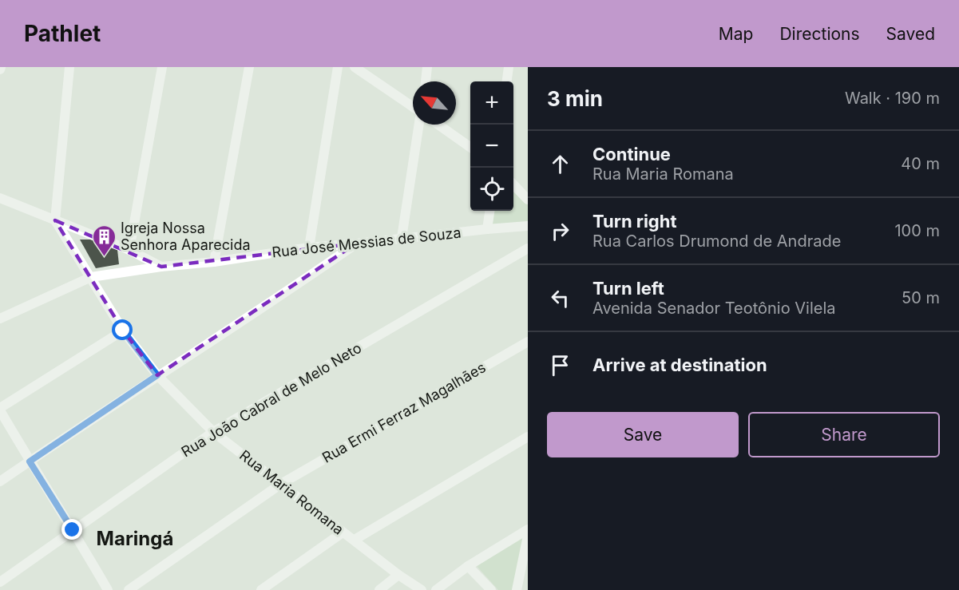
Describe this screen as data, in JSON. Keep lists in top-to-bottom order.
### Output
{
  "streets": {
    "street": [
      "Rua José Messias de Souza",
      "Rua João Cabral de Melo Neto",
      "Rua Ermi Ferraz Magalhães",
      "Rua Maria Romana"
    ]
  },
  "crossings": [
    ["Rua José Messias de Souza", "Rua Maria Romana"],
    ["Rua João Cabral de Melo Neto", "Rua Maria Romana"],
    ["Rua Ermi Ferraz Magalhães", "Rua Maria Romana"]
  ],
  "districts": ["Maringá"],
  "places": {
    "building": ["Igreja Nossa Senhora Aparecida"]
  },
  "north": "top left",
  "page": {
    "header": "Pathlet",
    "nav": ["Map", "Directions", "Saved"],
    "heading": ["3 min", "Walk · 190 m"],
    "map_buttons": ["+", "−"],
    "list": [
      ["Continue", "Rua Maria Romana", "40 m"],
      ["Turn right", "Rua Carlos Drumond de Andrade", "100 m"],
      ["Turn left", "Avenida Senador Teotônio Vilela", "50 m"],
      "Arrive at destination"
    ],
    "buttons": ["Save", "Share"]
  }
}
